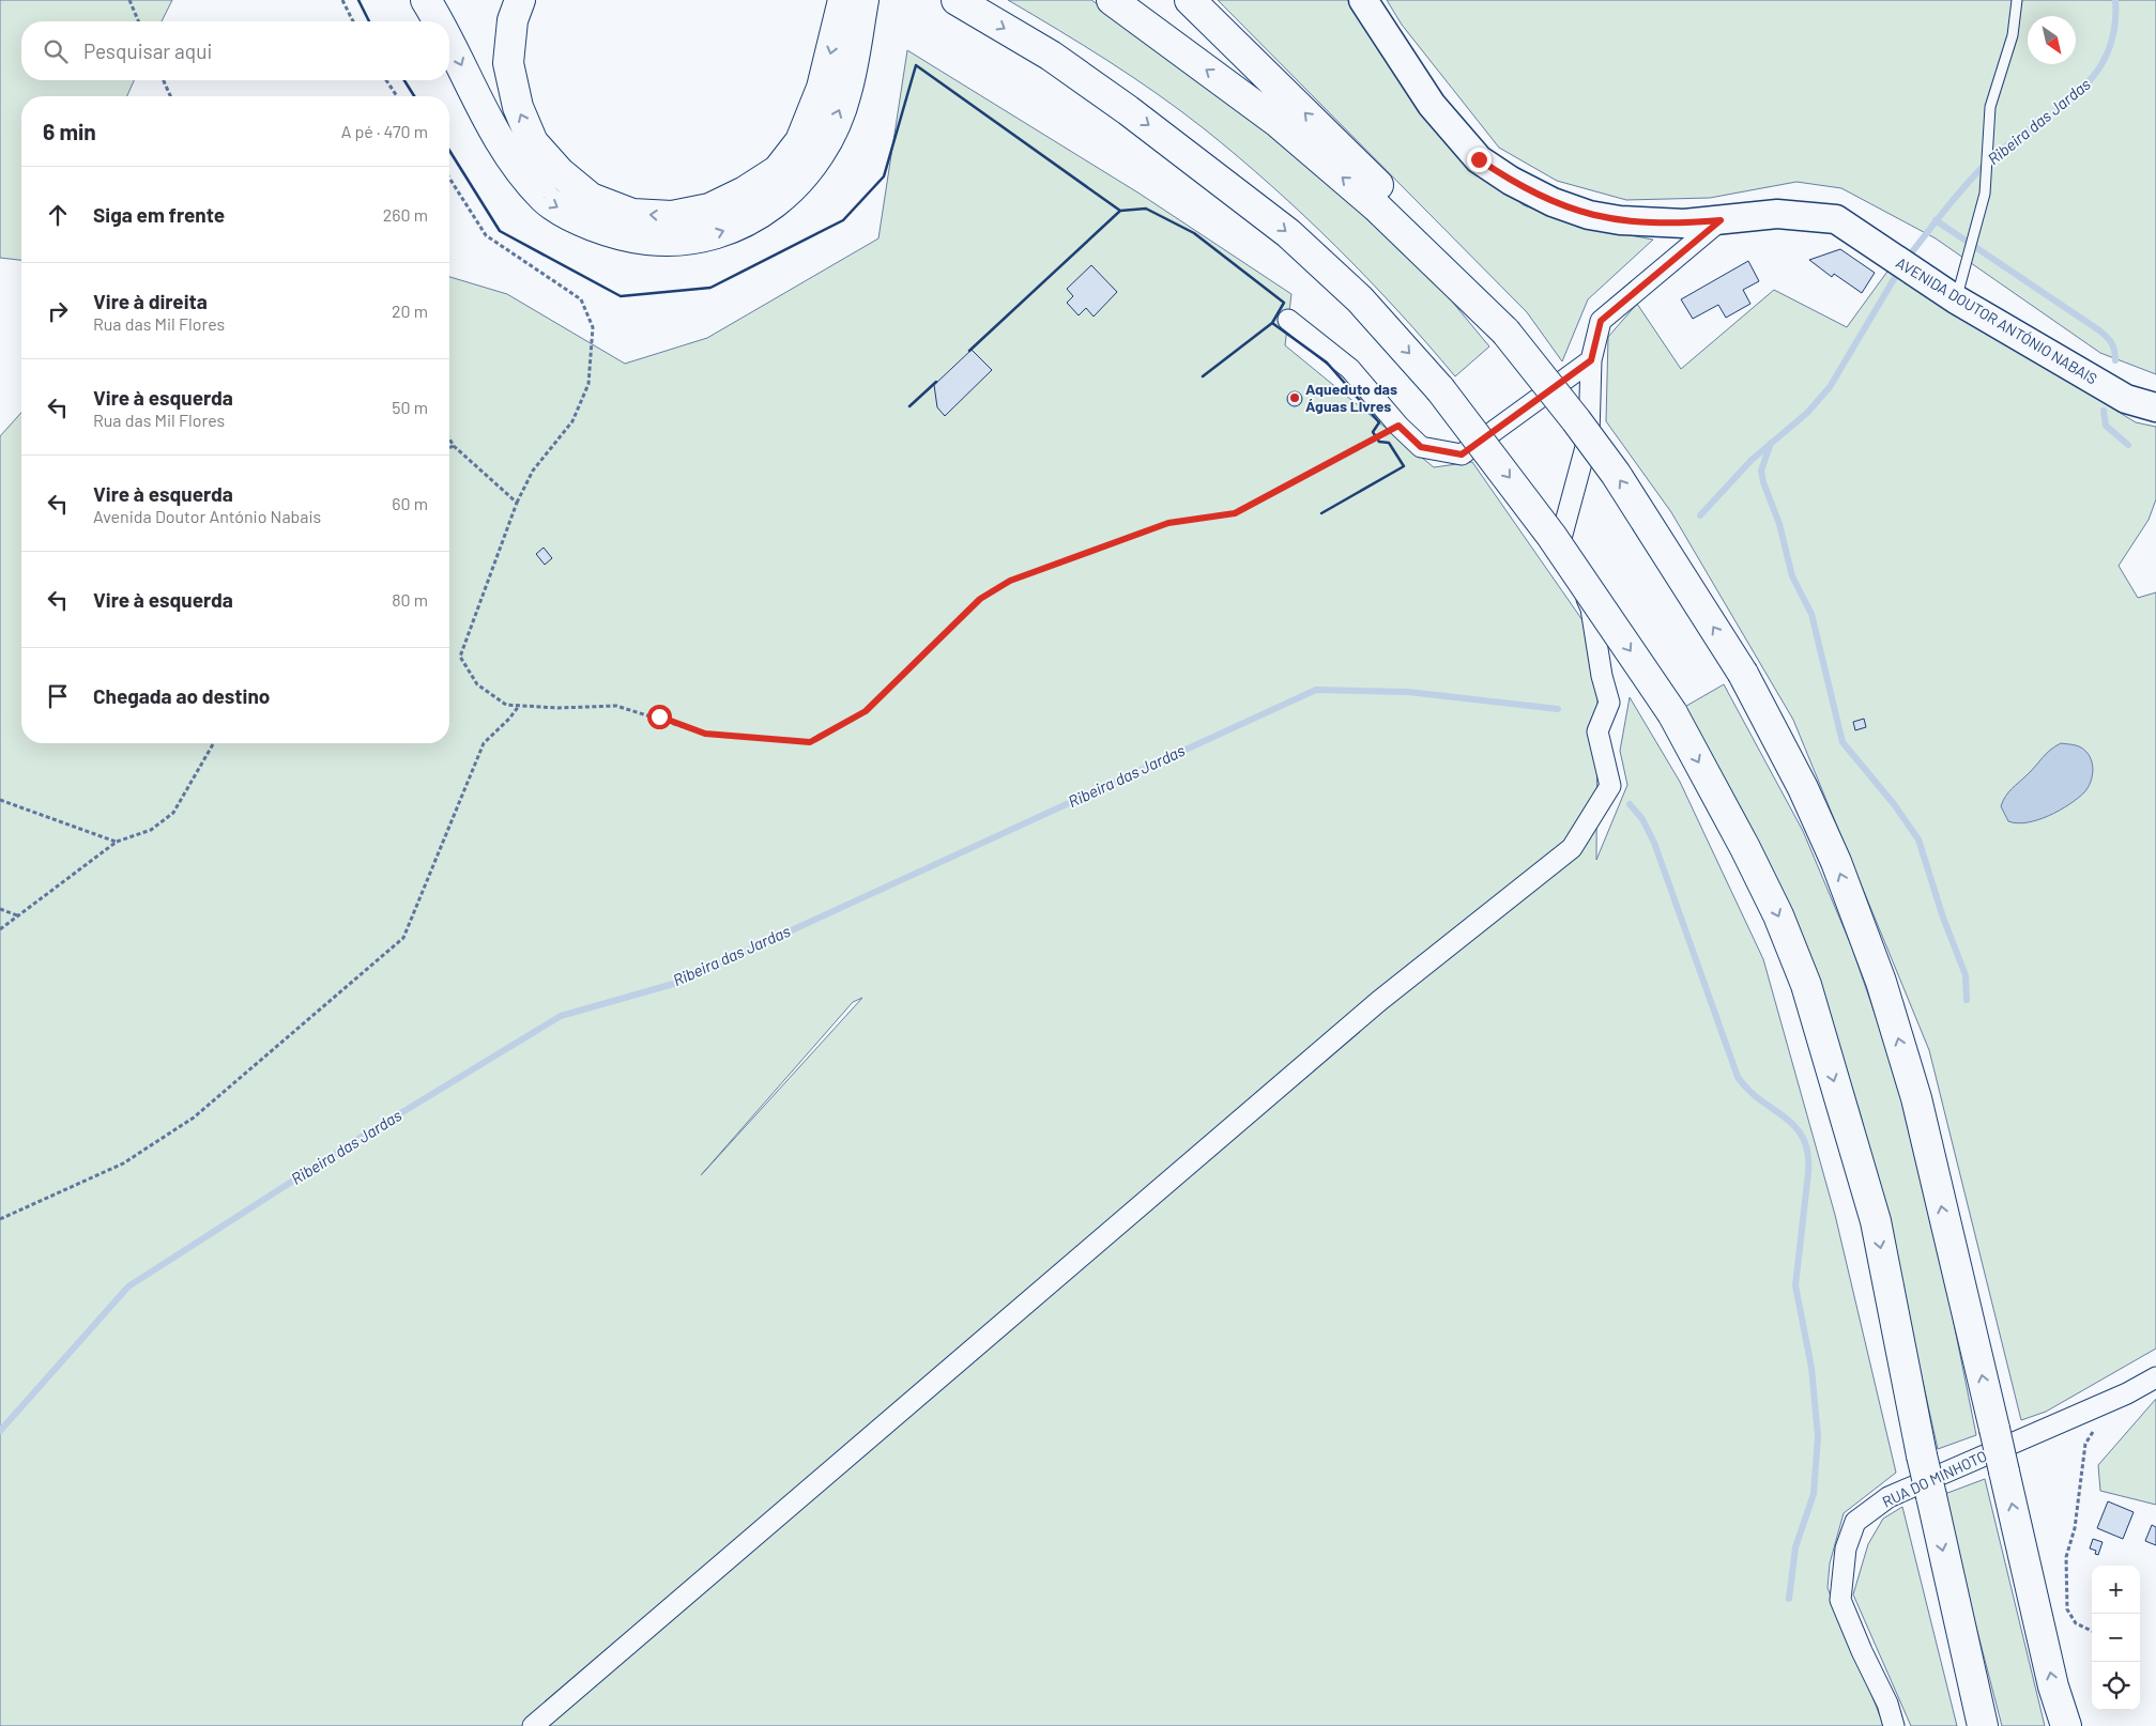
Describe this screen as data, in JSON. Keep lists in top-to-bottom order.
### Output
{
  "streets": {
    "main road": ["AVENIDA DOUTOR ANTÓNIO NABAIS"],
    "street": ["RUA DO MINHOTO"]
  },
  "water": ["Ribeira das Jardas"],
  "places": ["Aqueduto das Águas Livres"],
  "north": "bottom right",
  "page": {
    "search": "Pesquisar aqui",
    "heading": ["6 min", "A pé · 470 m"],
    "list": [
      ["Siga em frente", "260 m"],
      ["Vire à direita", "Rua das Mil Flores", "20 m"],
      ["Vire à esquerda", "Rua das Mil Flores", "50 m"],
      ["Vire à esquerda", "Avenida Doutor António Nabais", "60 m"],
      ["Vire à esquerda", "80 m"],
      "Chegada ao destino"
    ],
    "map_buttons": ["+", "−"]
  }
}
